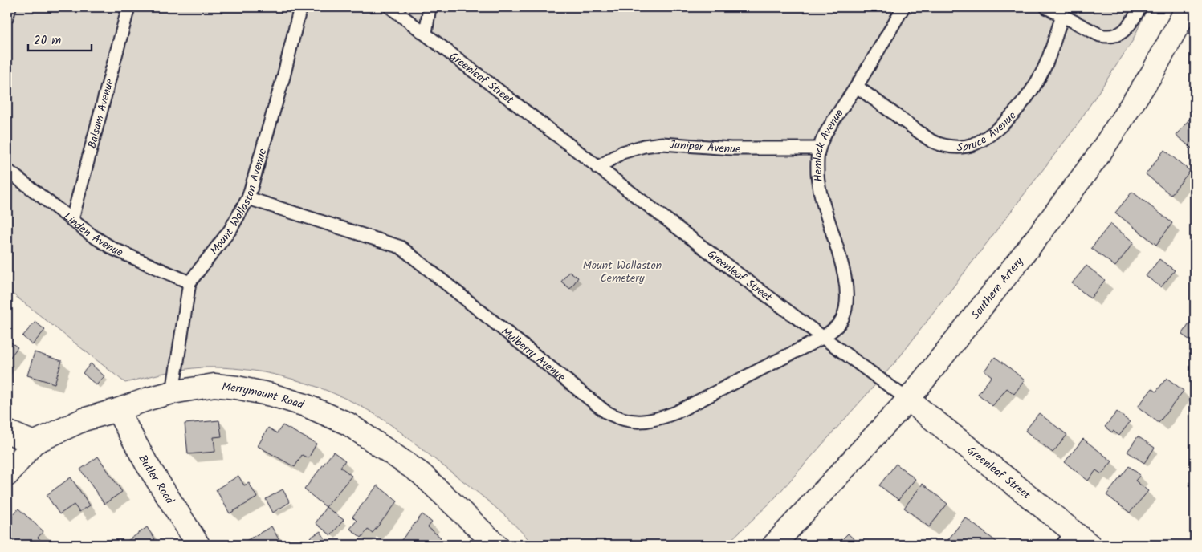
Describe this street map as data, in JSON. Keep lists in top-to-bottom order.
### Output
{
  "streets": {
    "street": [
      "Greenleaf Street",
      "Southern Artery",
      "Merrymount Road",
      "Butler Road"
    ],
    "lane": [
      "Balsam Avenue",
      "Spruce Avenue",
      "Juniper Avenue",
      "Hemlock Avenue",
      "Mount Wollaston Avenue",
      "Linden Avenue",
      "Mulberry Avenue"
    ]
  },
  "crossings": [
    ["Greenleaf Street", "Juniper Avenue"],
    ["Greenleaf Street", "Hemlock Avenue"],
    ["Greenleaf Street", "Southern Artery"],
    ["Greenleaf Street", "Mulberry Avenue"],
    ["Balsam Avenue", "Linden Avenue"],
    ["Spruce Avenue", "Hemlock Avenue"],
    ["Juniper Avenue", "Hemlock Avenue"],
    ["Hemlock Avenue", "Mulberry Avenue"],
    ["Mount Wollaston Avenue", "Linden Avenue"],
    ["Mount Wollaston Avenue", "Mulberry Avenue"],
    ["Mount Wollaston Avenue", "Merrymount Road"],
    ["Merrymount Road", "Butler Road"]
  ],
  "parks": ["Mount Wollaston Cemetery"],
  "scale_bar": "20 m"
}
